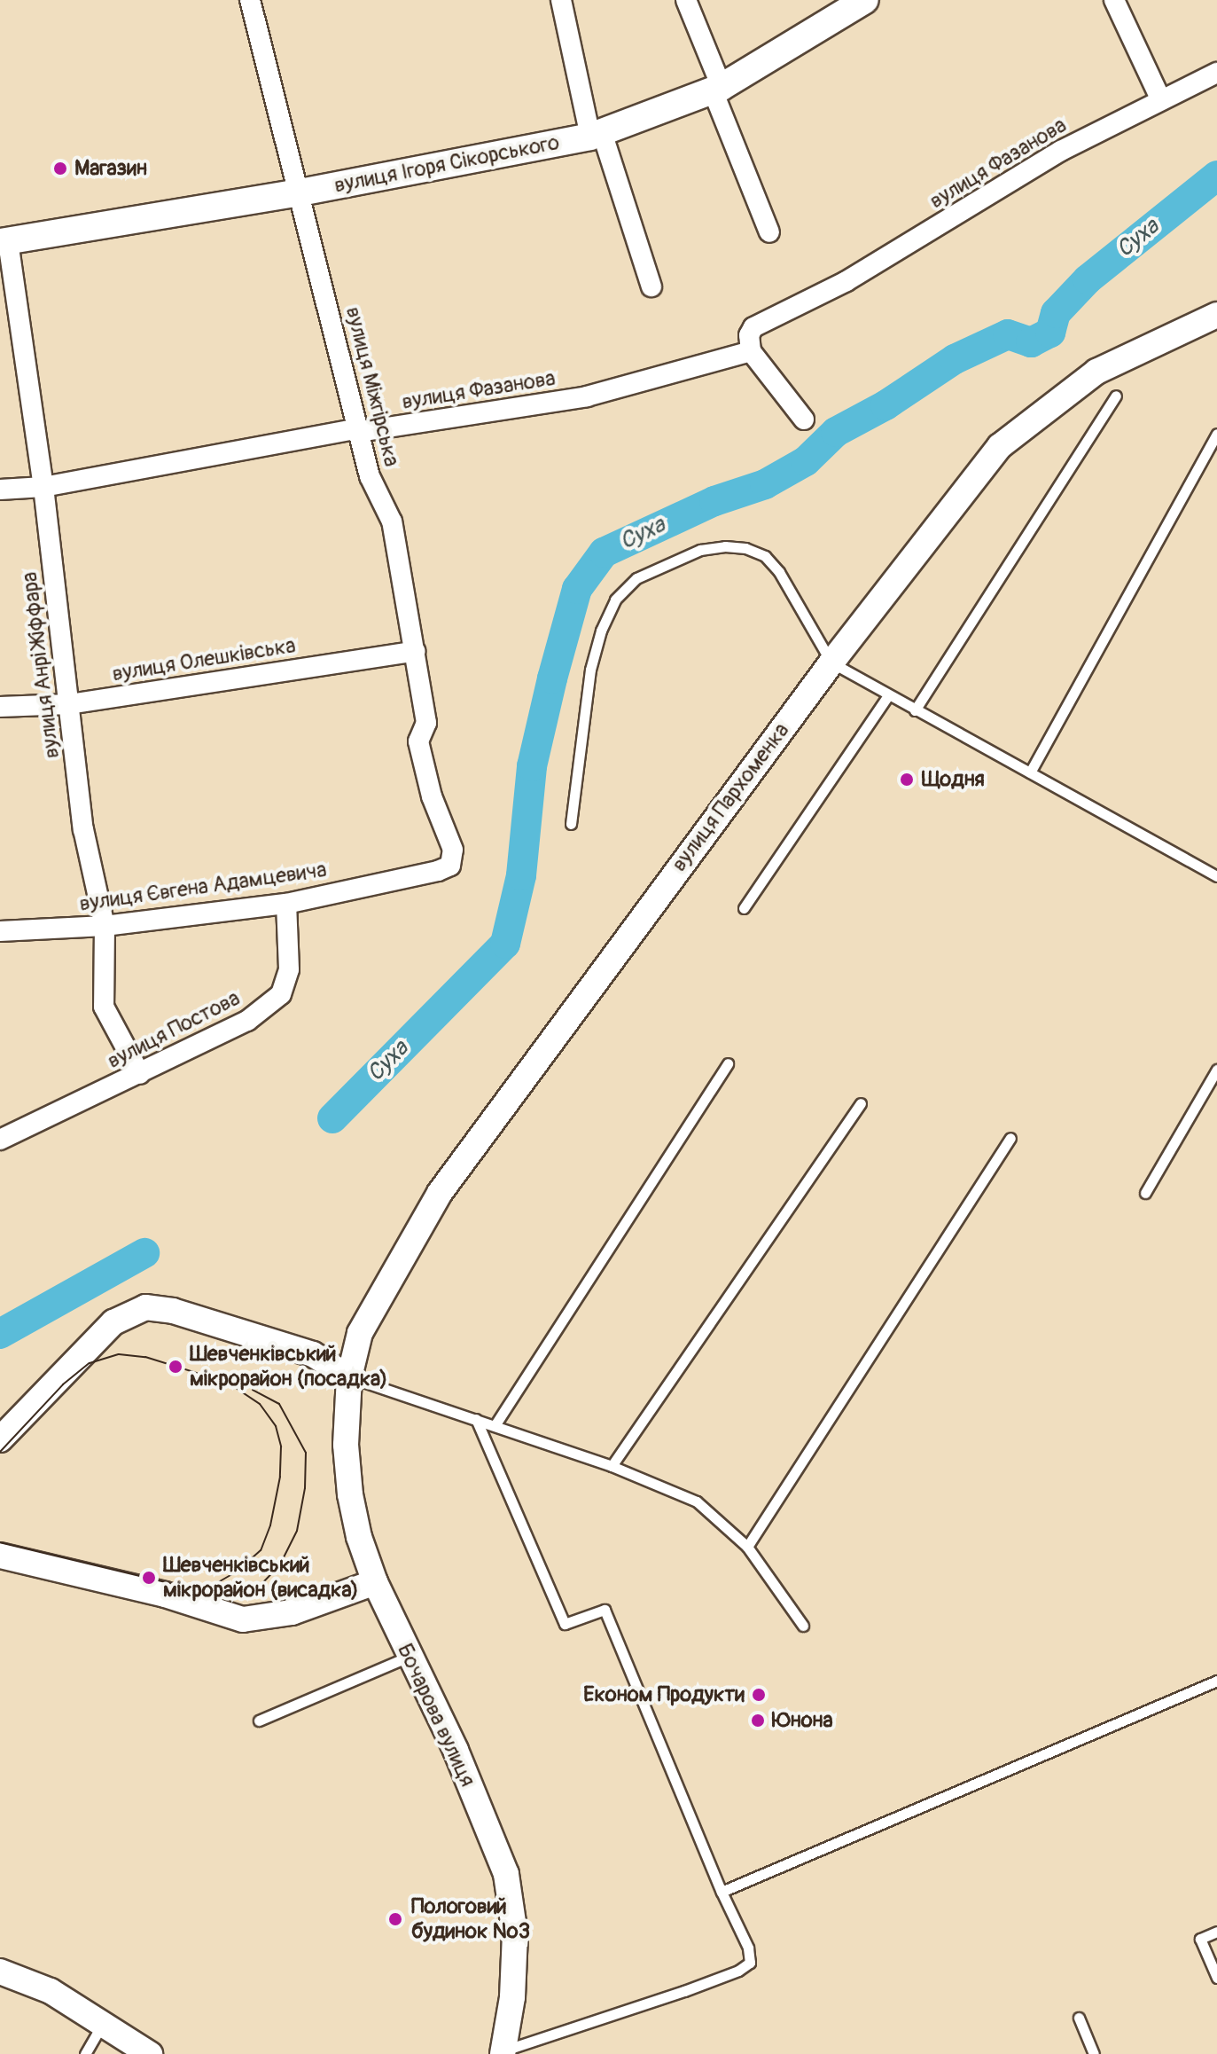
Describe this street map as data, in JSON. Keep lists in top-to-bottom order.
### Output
{
  "streets": {
    "main road": ["вулиця Ігоря Сікорського"],
    "street": [
      "вулиця Фазанова",
      "вулиця Міжгірська",
      "вулиця Олешківська",
      "вулиця Анрі Жіффара",
      "вулиця Пархоменка",
      "вулиця Євгена Адамцевича",
      "вулиця Постова",
      "Бочарова вулиця"
    ]
  },
  "crossings": [
    ["вулиця Фазанова", "вулиця Міжгірська"],
    ["вулиця Фазанова", "вулиця Анрі Жіффара"],
    ["вулиця Ігоря Сікорського", "вулиця Міжгірська"],
    ["вулиця Ігоря Сікорського", "вулиця Анрі Жіффара"],
    ["вулиця Міжгірська", "вулиця Олешківська"],
    ["вулиця Міжгірська", "вулиця Євгена Адамцевича"],
    ["вулиця Олешківська", "вулиця Анрі Жіффара"],
    ["вулиця Анрі Жіффара", "вулиця Євгена Адамцевича"],
    ["вулиця Анрі Жіффара", "вулиця Постова"],
    ["вулиця Пархоменка", "Бочарова вулиця"],
    ["вулиця Євгена Адамцевича", "вулиця Постова"]
  ],
  "water": ["Суха"],
  "places": [
    "Магазин",
    "Щодня",
    "Шевченківський мікрорайон (посадка)",
    "Шевченківський мікрорайон (висадка)",
    "Економ Продукти",
    "Юнона",
    "Пологовий будинок №3"
  ]
}
